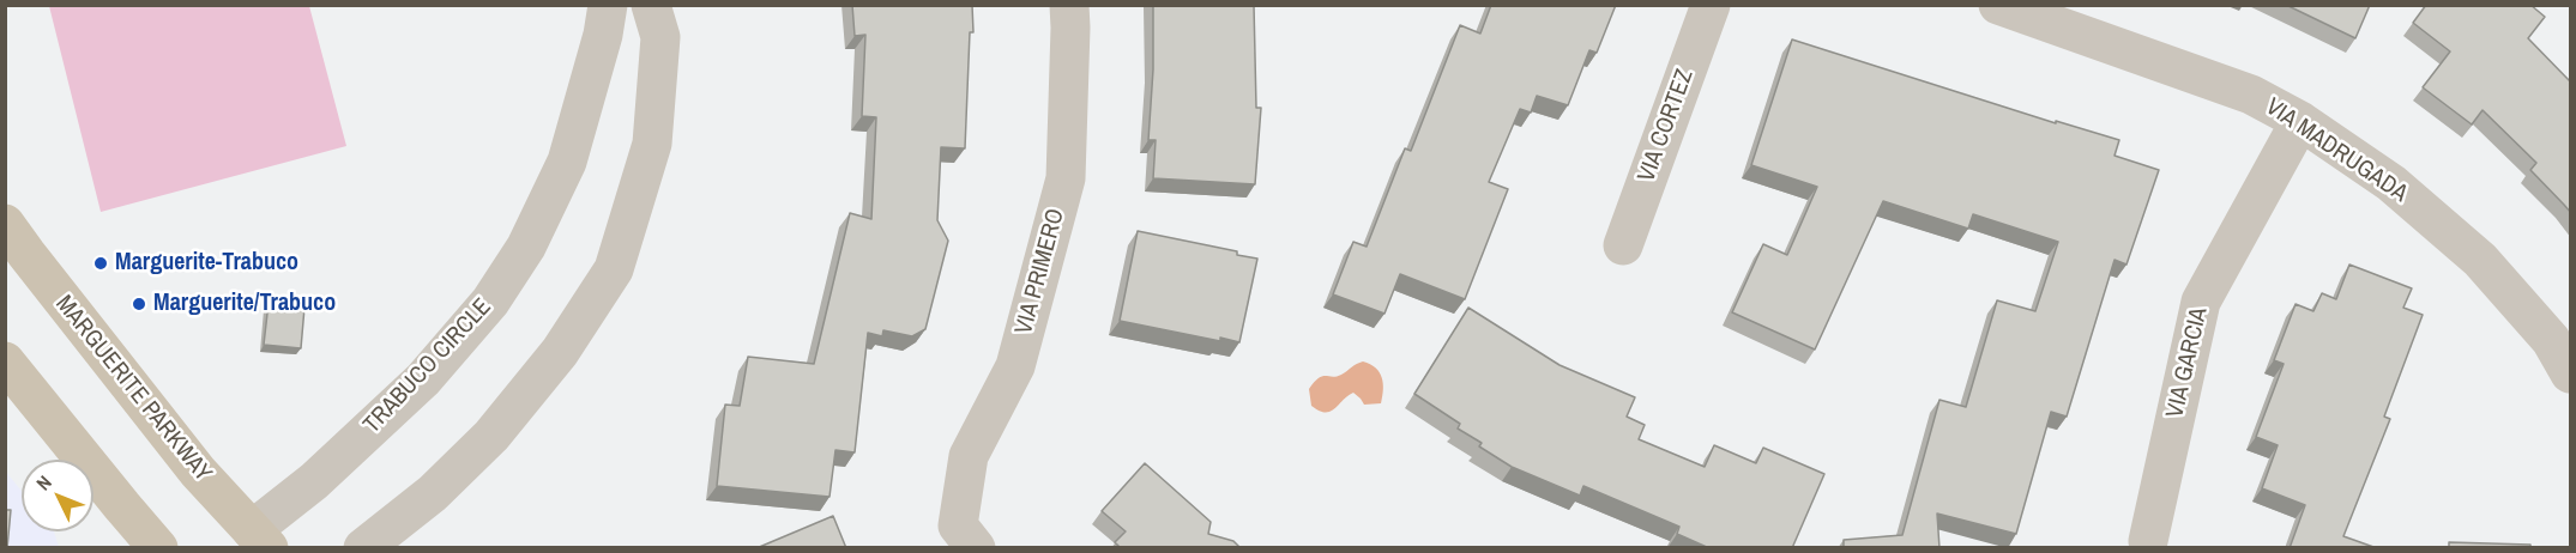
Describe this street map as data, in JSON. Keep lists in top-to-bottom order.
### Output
{
  "streets": {
    "main road": ["MARGUERITE PARKWAY"],
    "street": [
      "VIA CORTEZ",
      "VIA MADRUGADA",
      "VIA PRIMERO",
      "VIA GARCIA",
      "TRABUCO CIRCLE"
    ]
  },
  "crossings": [
    ["VIA MADRUGADA", "VIA GARCIA"],
    ["TRABUCO CIRCLE", "MARGUERITE PARKWAY"]
  ],
  "places": ["Marguerite-Trabuco", "Marguerite/Trabuco"],
  "north": "top left"
}
